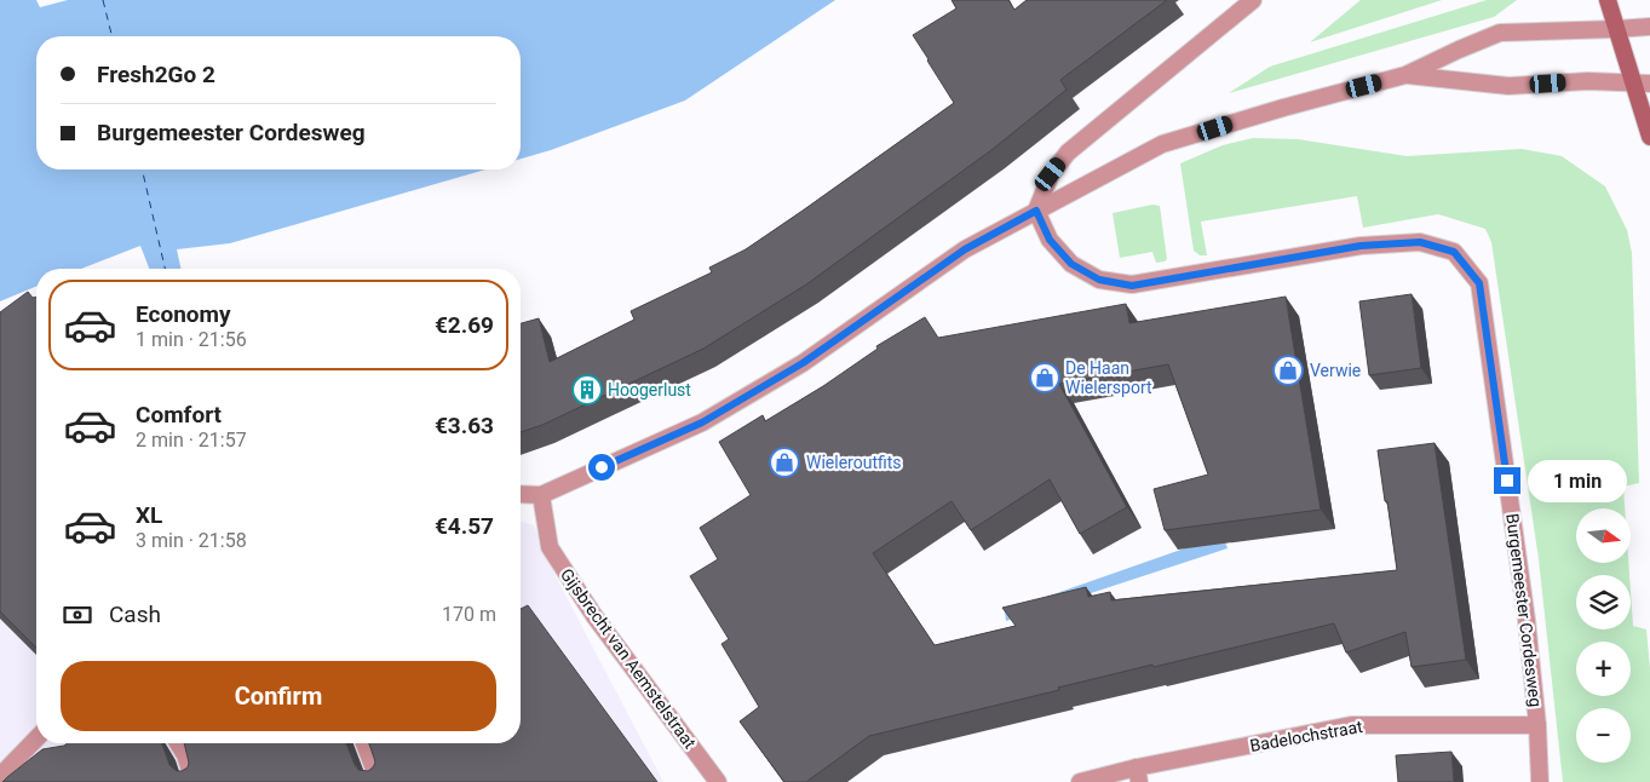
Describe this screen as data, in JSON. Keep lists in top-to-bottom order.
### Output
{
  "streets": {
    "street": ["Burgemeester Cordesweg", "Gijsbrecht van Aemstelstraat", "Badelochstraat"]
  },
  "crossings": [
    ["Burgemeester Cordesweg", "Badelochstraat"]
  ],
  "places": {
    "shop": ["Verwie", "De Haan Wielersport", "Wieleroutfits"],
    "building": ["Hoogerlust"]
  },
  "north": "right",
  "page": {
    "banner": ["Fresh2Go 2", "Burgemeester Cordesweg"],
    "list": [
      {
        "name": "Economy",
        "note": "1 min · 21:56",
        "value": "€2.69"
      },
      {
        "name": "Comfort",
        "note": "2 min · 21:57",
        "value": "€3.63"
      },
      {
        "name": "XL",
        "note": "3 min · 21:58",
        "value": "€4.57"
      }
    ],
    "bubble": "1 min",
    "map_buttons": ["+", "−"],
    "pay": ["Cash", "170 m"],
    "buttons": "Confirm"
  }
}
